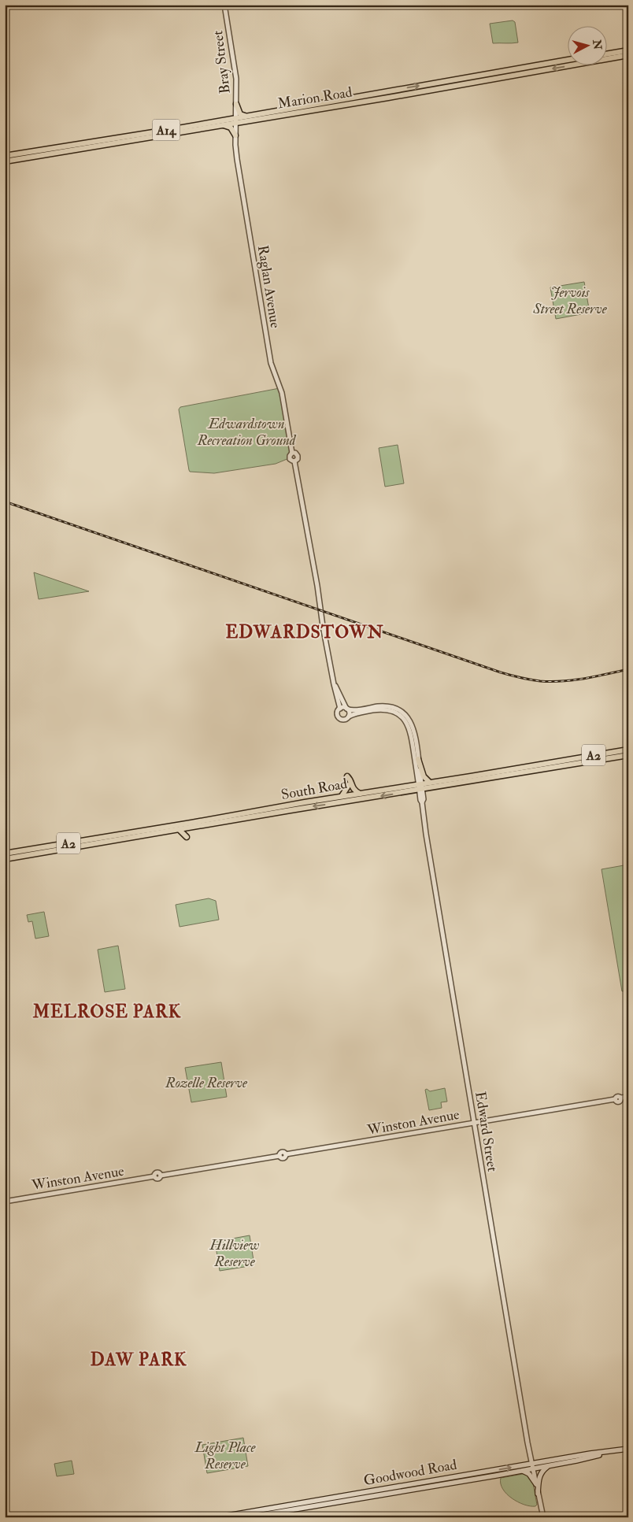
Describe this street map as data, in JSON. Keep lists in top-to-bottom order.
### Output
{
  "streets": {
    "main road": [
      "Marion Road",
      "A14",
      "A2",
      "South Road",
      "Goodwood Road"
    ],
    "street": [
      "Bray Street",
      "Raglan Avenue",
      "Winston Avenue",
      "Edward Street"
    ]
  },
  "crossings": [
    ["Bray Street", "Marion Road"],
    ["Bray Street", "Raglan Avenue"],
    ["Marion Road", "Raglan Avenue"],
    ["South Road", "Edward Street"],
    ["Winston Avenue", "Edward Street"],
    ["Edward Street", "Goodwood Road"]
  ],
  "districts": ["EDWARDSTOWN", "MELROSE PARK", "DAW PARK"],
  "parks": [
    "Jervois Street Reserve",
    "Edwardstown Recreation Ground",
    "Rozelle Reserve",
    "Hillview Reserve",
    "Light Place Reserve"
  ],
  "north": "right"
}
